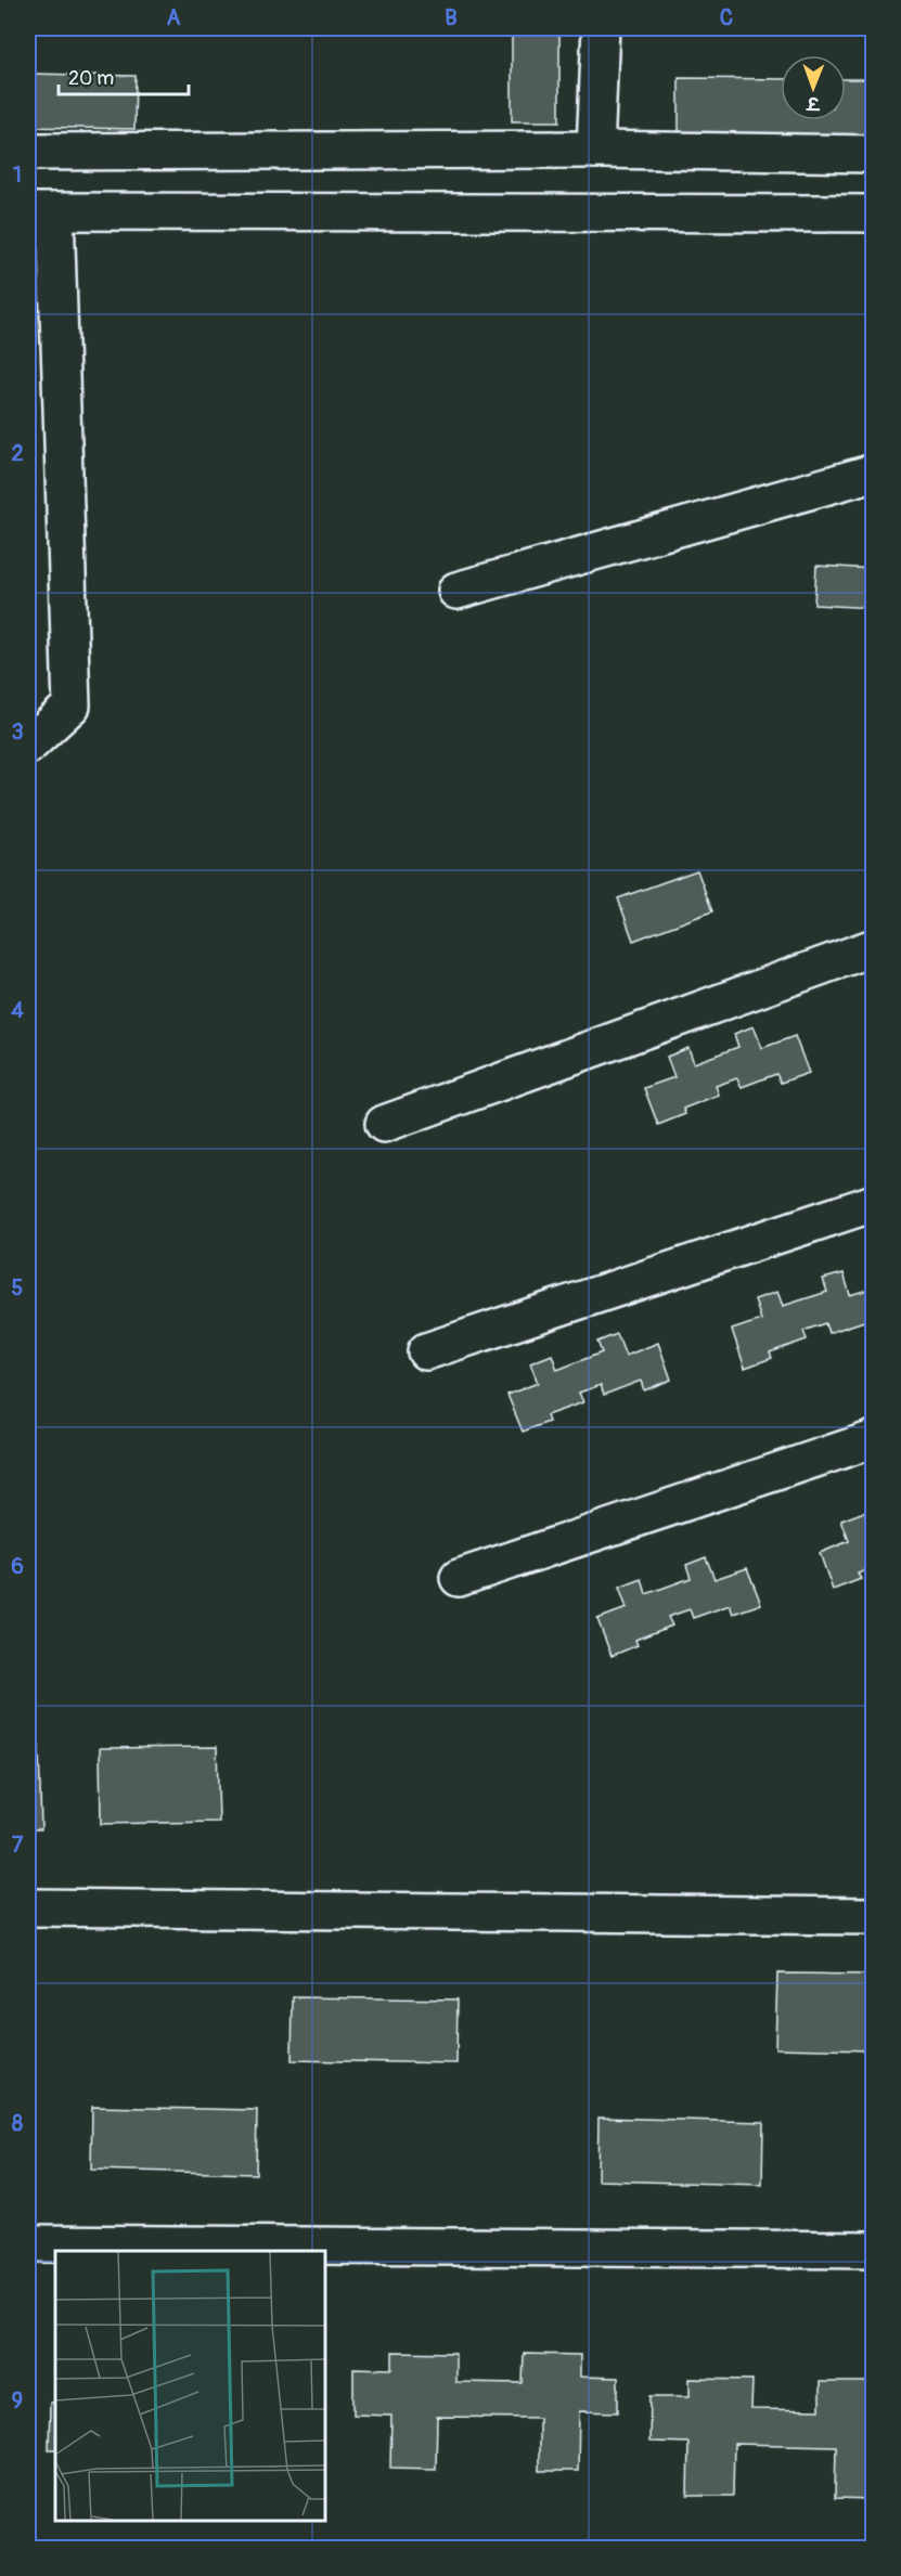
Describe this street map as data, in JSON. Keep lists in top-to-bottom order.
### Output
{
  "scale_bar": "20 m",
  "north": "bottom",
  "grid": {
    "columns": ["A", "B", "C"],
    "rows": [
      "1",
      "2",
      "3",
      "4",
      "5",
      "6",
      "7",
      "8",
      "9"
    ]
  }
}
